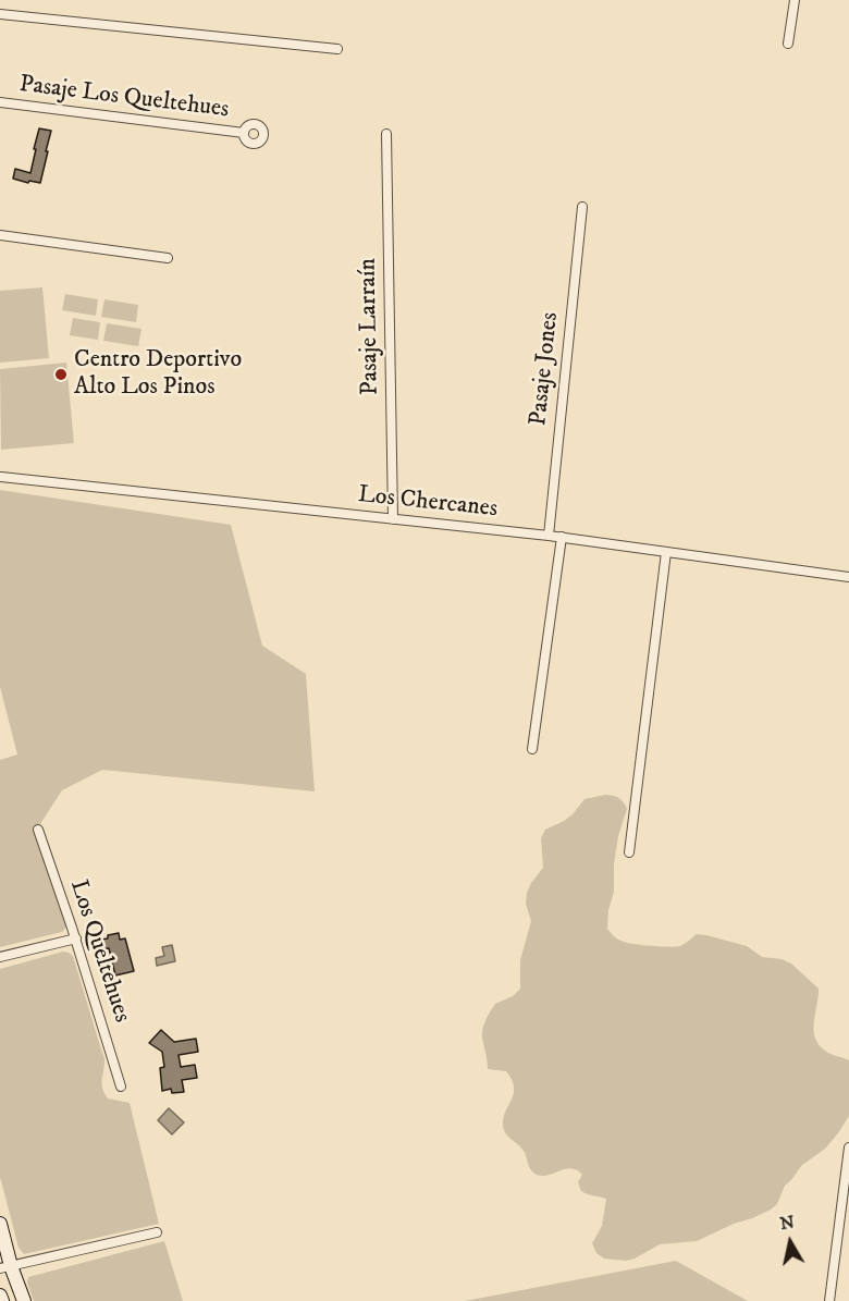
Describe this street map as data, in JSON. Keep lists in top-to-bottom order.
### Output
{
  "streets": {
    "street": [
      "Pasaje Los Queltehues",
      "Pasaje Larraín",
      "Pasaje Jones",
      "Los Chercanes",
      "Los Queltehues"
    ]
  },
  "crossings": [
    ["Pasaje Larraín", "Los Chercanes"],
    ["Pasaje Jones", "Los Chercanes"]
  ],
  "places": ["Centro Deportivo Alto Los Pinos"],
  "north": "top"
}
